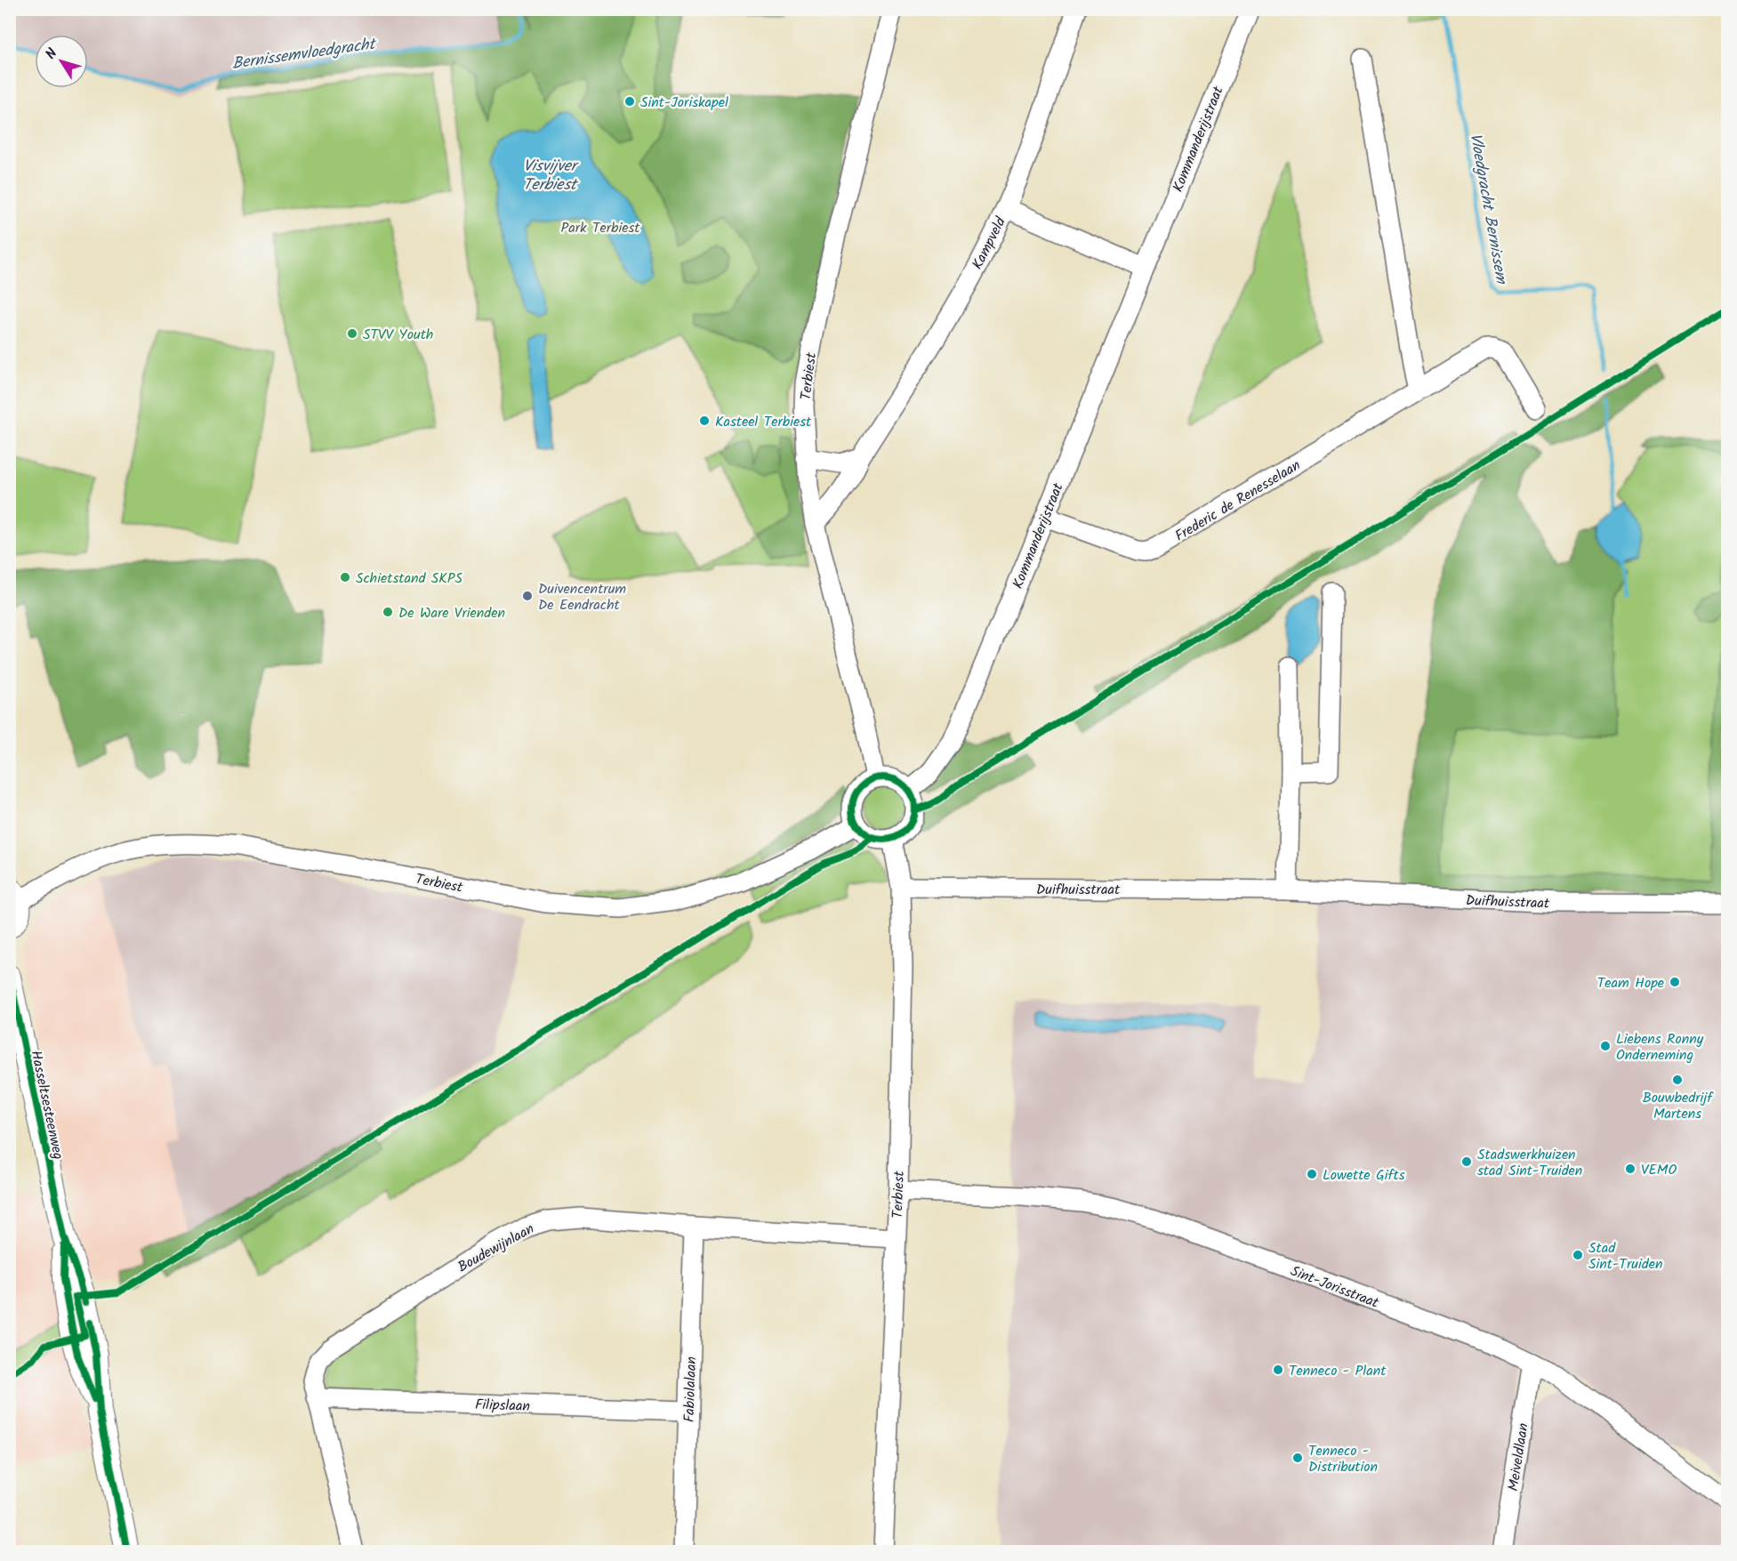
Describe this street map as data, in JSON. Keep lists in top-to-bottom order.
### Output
{
  "streets": {
    "main road": ["Hasseltsesteenweg"],
    "street": [
      "Kommanderijstraat",
      "Kampveld",
      "Terbiest",
      "Frederic de Renesselaan",
      "Duifhuisstraat",
      "Boudewijnlaan",
      "Sint-Jorisstraat",
      "Fabiolalaan",
      "Filipslaan",
      "Meiveldlaan"
    ]
  },
  "crossings": [
    ["Kommanderijstraat", "Terbiest"],
    ["Kommanderijstraat", "Frederic de Renesselaan"],
    ["Kampveld", "Terbiest"],
    ["Terbiest", "Duifhuisstraat"],
    ["Terbiest", "Boudewijnlaan"],
    ["Terbiest", "Sint-Jorisstraat"],
    ["Boudewijnlaan", "Fabiolalaan"],
    ["Boudewijnlaan", "Filipslaan"],
    ["Sint-Jorisstraat", "Meiveldlaan"],
    ["Fabiolalaan", "Filipslaan"]
  ],
  "water": ["Bernissemvloedgracht", "Visvijver Terbiest", "Vloedgracht Bernissem"],
  "parks": ["Park Terbiest"],
  "places": [
    "Sint-Joriskapel",
    "STVV Youth",
    "Kasteel Terbiest",
    "Schietstand SKPS",
    "Duivencentrum De Eendracht",
    "De Ware Vrienden",
    "Team Hope",
    "Liebens Ronny Onderneming",
    "Bouwbedrijf Martens",
    "Stadswerkhuizen stad Sint-Truiden",
    "VEMO",
    "Lowette Gifts",
    "Stad Sint-Truiden",
    "Tenneco - Plant",
    "Tenneco - Distribution"
  ],
  "north": "top left"
}
